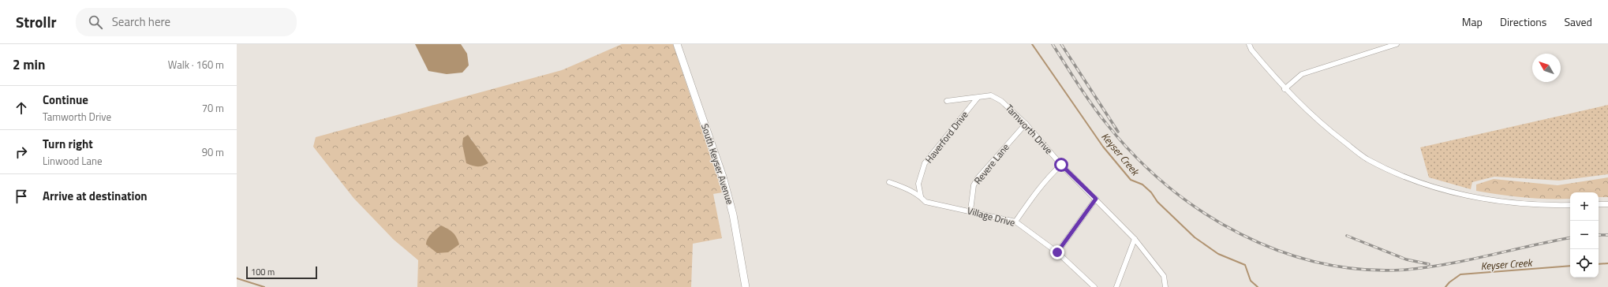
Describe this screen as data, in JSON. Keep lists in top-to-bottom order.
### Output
{
  "streets": {
    "main road": ["South Keyser Avenue"],
    "street": [
      "Tamworth Drive",
      "Haverford Drive",
      "Revere Lane",
      "Village Drive"
    ]
  },
  "crossings": [
    ["Tamworth Drive", "Haverford Drive"],
    ["Tamworth Drive", "Revere Lane"],
    ["Haverford Drive", "Village Drive"],
    ["Revere Lane", "Village Drive"]
  ],
  "water": ["Keyser Creek"],
  "scale_bar": "100 m",
  "north": "top left",
  "page": {
    "header": "Strollr",
    "search": "Search here",
    "nav": ["Map", "Directions", "Saved"],
    "heading": ["2 min", "Walk · 160 m"],
    "list": [
      ["Continue", "Tamworth Drive", "70 m"],
      ["Turn right", "Linwood Lane", "90 m"],
      "Arrive at destination"
    ],
    "map_buttons": ["+", "−"],
    "scale": "100 m"
  }
}
